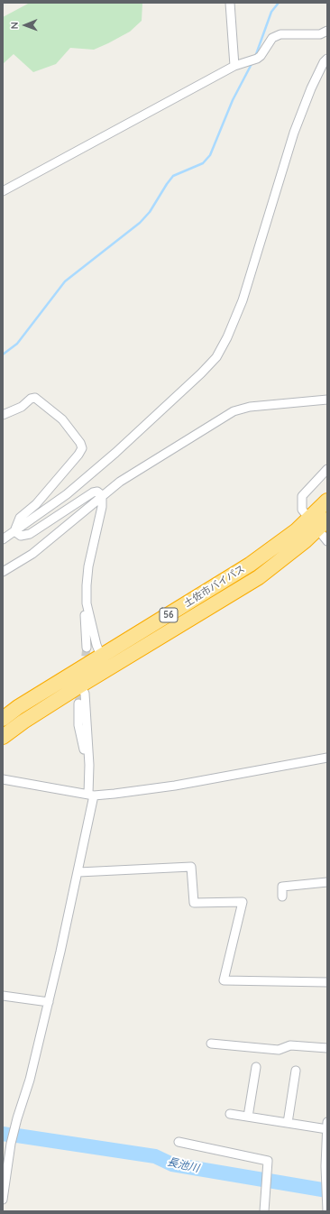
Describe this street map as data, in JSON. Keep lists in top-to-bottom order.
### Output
{
  "streets": {
    "highway": ["土佐市バイパス", "56"]
  },
  "water": ["長池川"],
  "north": "left"
}
